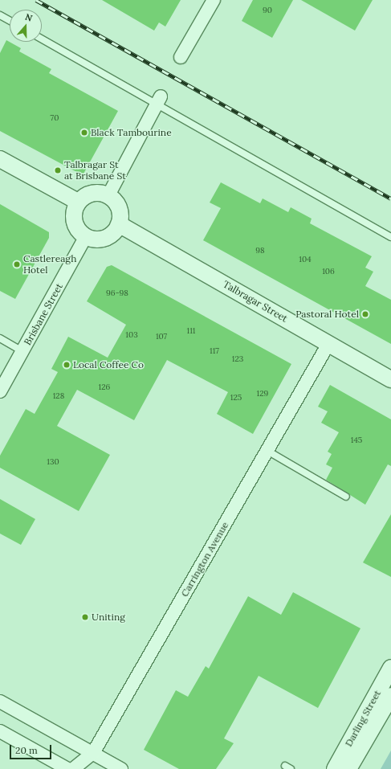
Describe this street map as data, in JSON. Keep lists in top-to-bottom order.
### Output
{
  "streets": {
    "street": [
      "Talbragar Street",
      "Brisbane Street",
      "Carrington Avenue",
      "Darling Street"
    ]
  },
  "crossings": [
    ["Talbragar Street", "Brisbane Street"],
    ["Talbragar Street", "Carrington Avenue"]
  ],
  "places": [
    "Black Tambourine",
    "Talbragar St at Brisbane St",
    "Castlereagh Hotel",
    "Pastoral Hotel",
    "Local Coffee Co",
    "Uniting"
  ],
  "house_numbers": [
    "90",
    "70",
    "98",
    "104",
    "106",
    "96-98",
    "111",
    "103",
    "107",
    "117",
    "123",
    "126",
    "129",
    "128",
    "125",
    "145",
    "130"
  ],
  "scale_bar": "20 m",
  "north": "top"
}
